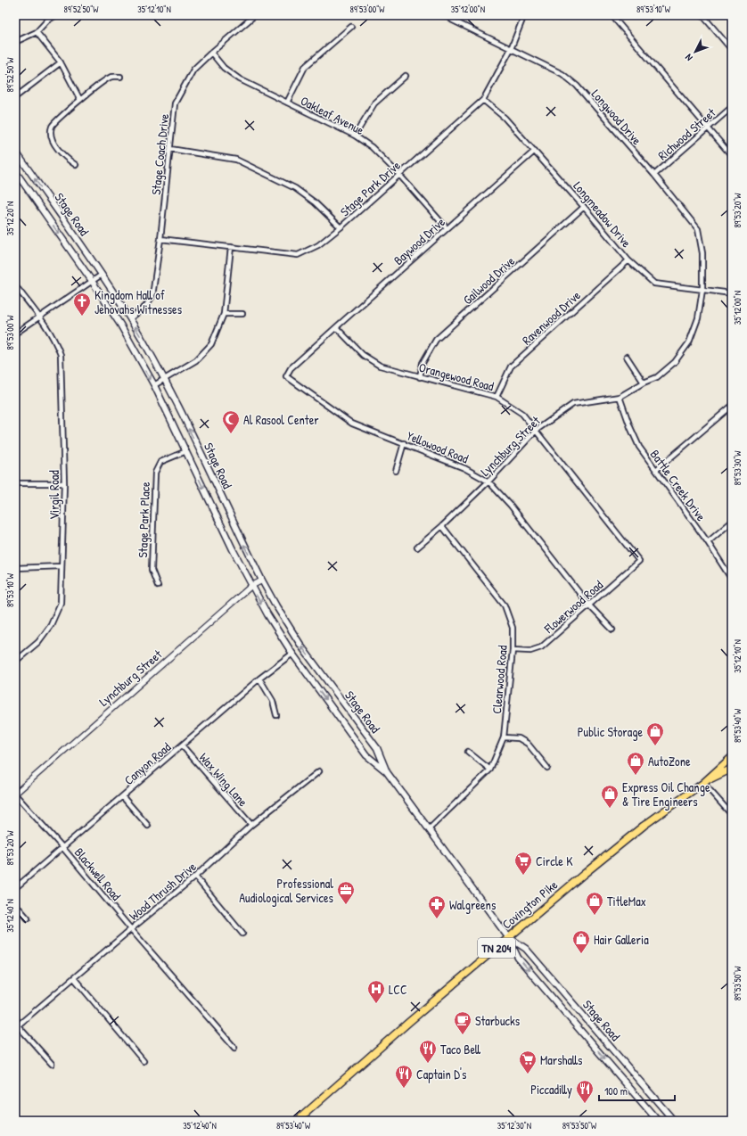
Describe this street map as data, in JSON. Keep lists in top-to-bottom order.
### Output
{
  "streets": {
    "main road": ["Stage Road", "Covington Pike", "TN 204"],
    "street": [
      "Oakleaf Avenue",
      "Longwood Drive",
      "Richwood Street",
      "Stage Coach Drive",
      "Stage Park Drive",
      "Longmeadow Drive",
      "Baywood Drive",
      "Gailwood Drive",
      "Ravenwood Drive",
      "Orangewood Road",
      "Lynchburg Street",
      "Yellowood Road",
      "Battle Creek Drive",
      "Virgil Road",
      "Stage Park Place",
      "Flowerwood Road",
      "Clearwood Road",
      "Canyon Road",
      "Wax Wing Lane",
      "Blackwell Road",
      "Wood Thrush Drive"
    ]
  },
  "crossings": [
    ["Oakleaf Avenue", "Stage Coach Drive"],
    ["Oakleaf Avenue", "Stage Park Drive"],
    ["Oakleaf Avenue", "Baywood Drive"],
    ["Longwood Drive", "Richwood Street"],
    ["Longwood Drive", "Stage Park Drive"],
    ["Longwood Drive", "Longmeadow Drive"],
    ["Longwood Drive", "Lynchburg Street"],
    ["Stage Coach Drive", "Stage Park Drive"],
    ["Stage Coach Drive", "Stage Road"],
    ["Stage Park Drive", "Longmeadow Drive"],
    ["Stage Road", "Lynchburg Street"],
    ["Stage Road", "Stage Park Place"],
    ["Stage Road", "Clearwood Road"],
    ["Stage Road", "Canyon Road"],
    ["Stage Road", "Covington Pike"],
    ["Longmeadow Drive", "Baywood Drive"],
    ["Longmeadow Drive", "Gailwood Drive"],
    ["Longmeadow Drive", "Ravenwood Drive"],
    ["Longmeadow Drive", "Lynchburg Street"],
    ["Baywood Drive", "Orangewood Road"],
    ["Baywood Drive", "Yellowood Road"],
    ["Gailwood Drive", "Orangewood Road"],
    ["Ravenwood Drive", "Orangewood Road"],
    ["Orangewood Road", "Lynchburg Street"],
    ["Orangewood Road", "Flowerwood Road"],
    ["Lynchburg Street", "Yellowood Road"],
    ["Lynchburg Street", "Battle Creek Drive"],
    ["Lynchburg Street", "Clearwood Road"],
    ["Lynchburg Street", "Blackwell Road"],
    ["Yellowood Road", "Flowerwood Road"],
    ["Flowerwood Road", "Clearwood Road"],
    ["Canyon Road", "Wax Wing Lane"],
    ["Canyon Road", "Blackwell Road"],
    ["Wax Wing Lane", "Wood Thrush Drive"],
    ["Blackwell Road", "Wood Thrush Drive"]
  ],
  "places": {
    "church": ["Kingdom Hall of Jehovahs Witnesses"],
    "mosque": ["Al Rasool Center"],
    "shop": [
      "Public Storage",
      "AutoZone",
      "Express Oil Change & Tire Engineers",
      "TitleMax",
      "Hair Galleria"
    ],
    "supermarket": ["Circle K", "Marshalls"],
    "office": ["Professional Audiological Services"],
    "pharmacy": ["Walgreens"],
    "hospital": ["LCC"],
    "cafe": ["Starbucks"],
    "restaurant": ["Taco Bell", "Captain D's", "Piccadilly"]
  },
  "scale_bar": "100 m",
  "north": "bottom left",
  "coordinates": [
    "89°52'50\"W",
    "35°12'10\"N",
    "89°53'00\"W",
    "35°12'00\"N",
    "89°53'10\"W",
    "89°53'20\"W",
    "35°12'20\"N",
    "89°53'30\"W",
    "89°53'40\"W",
    "35°12'40\"N",
    "89°53'50\"W",
    "35°12'30\"N"
  ]
}
